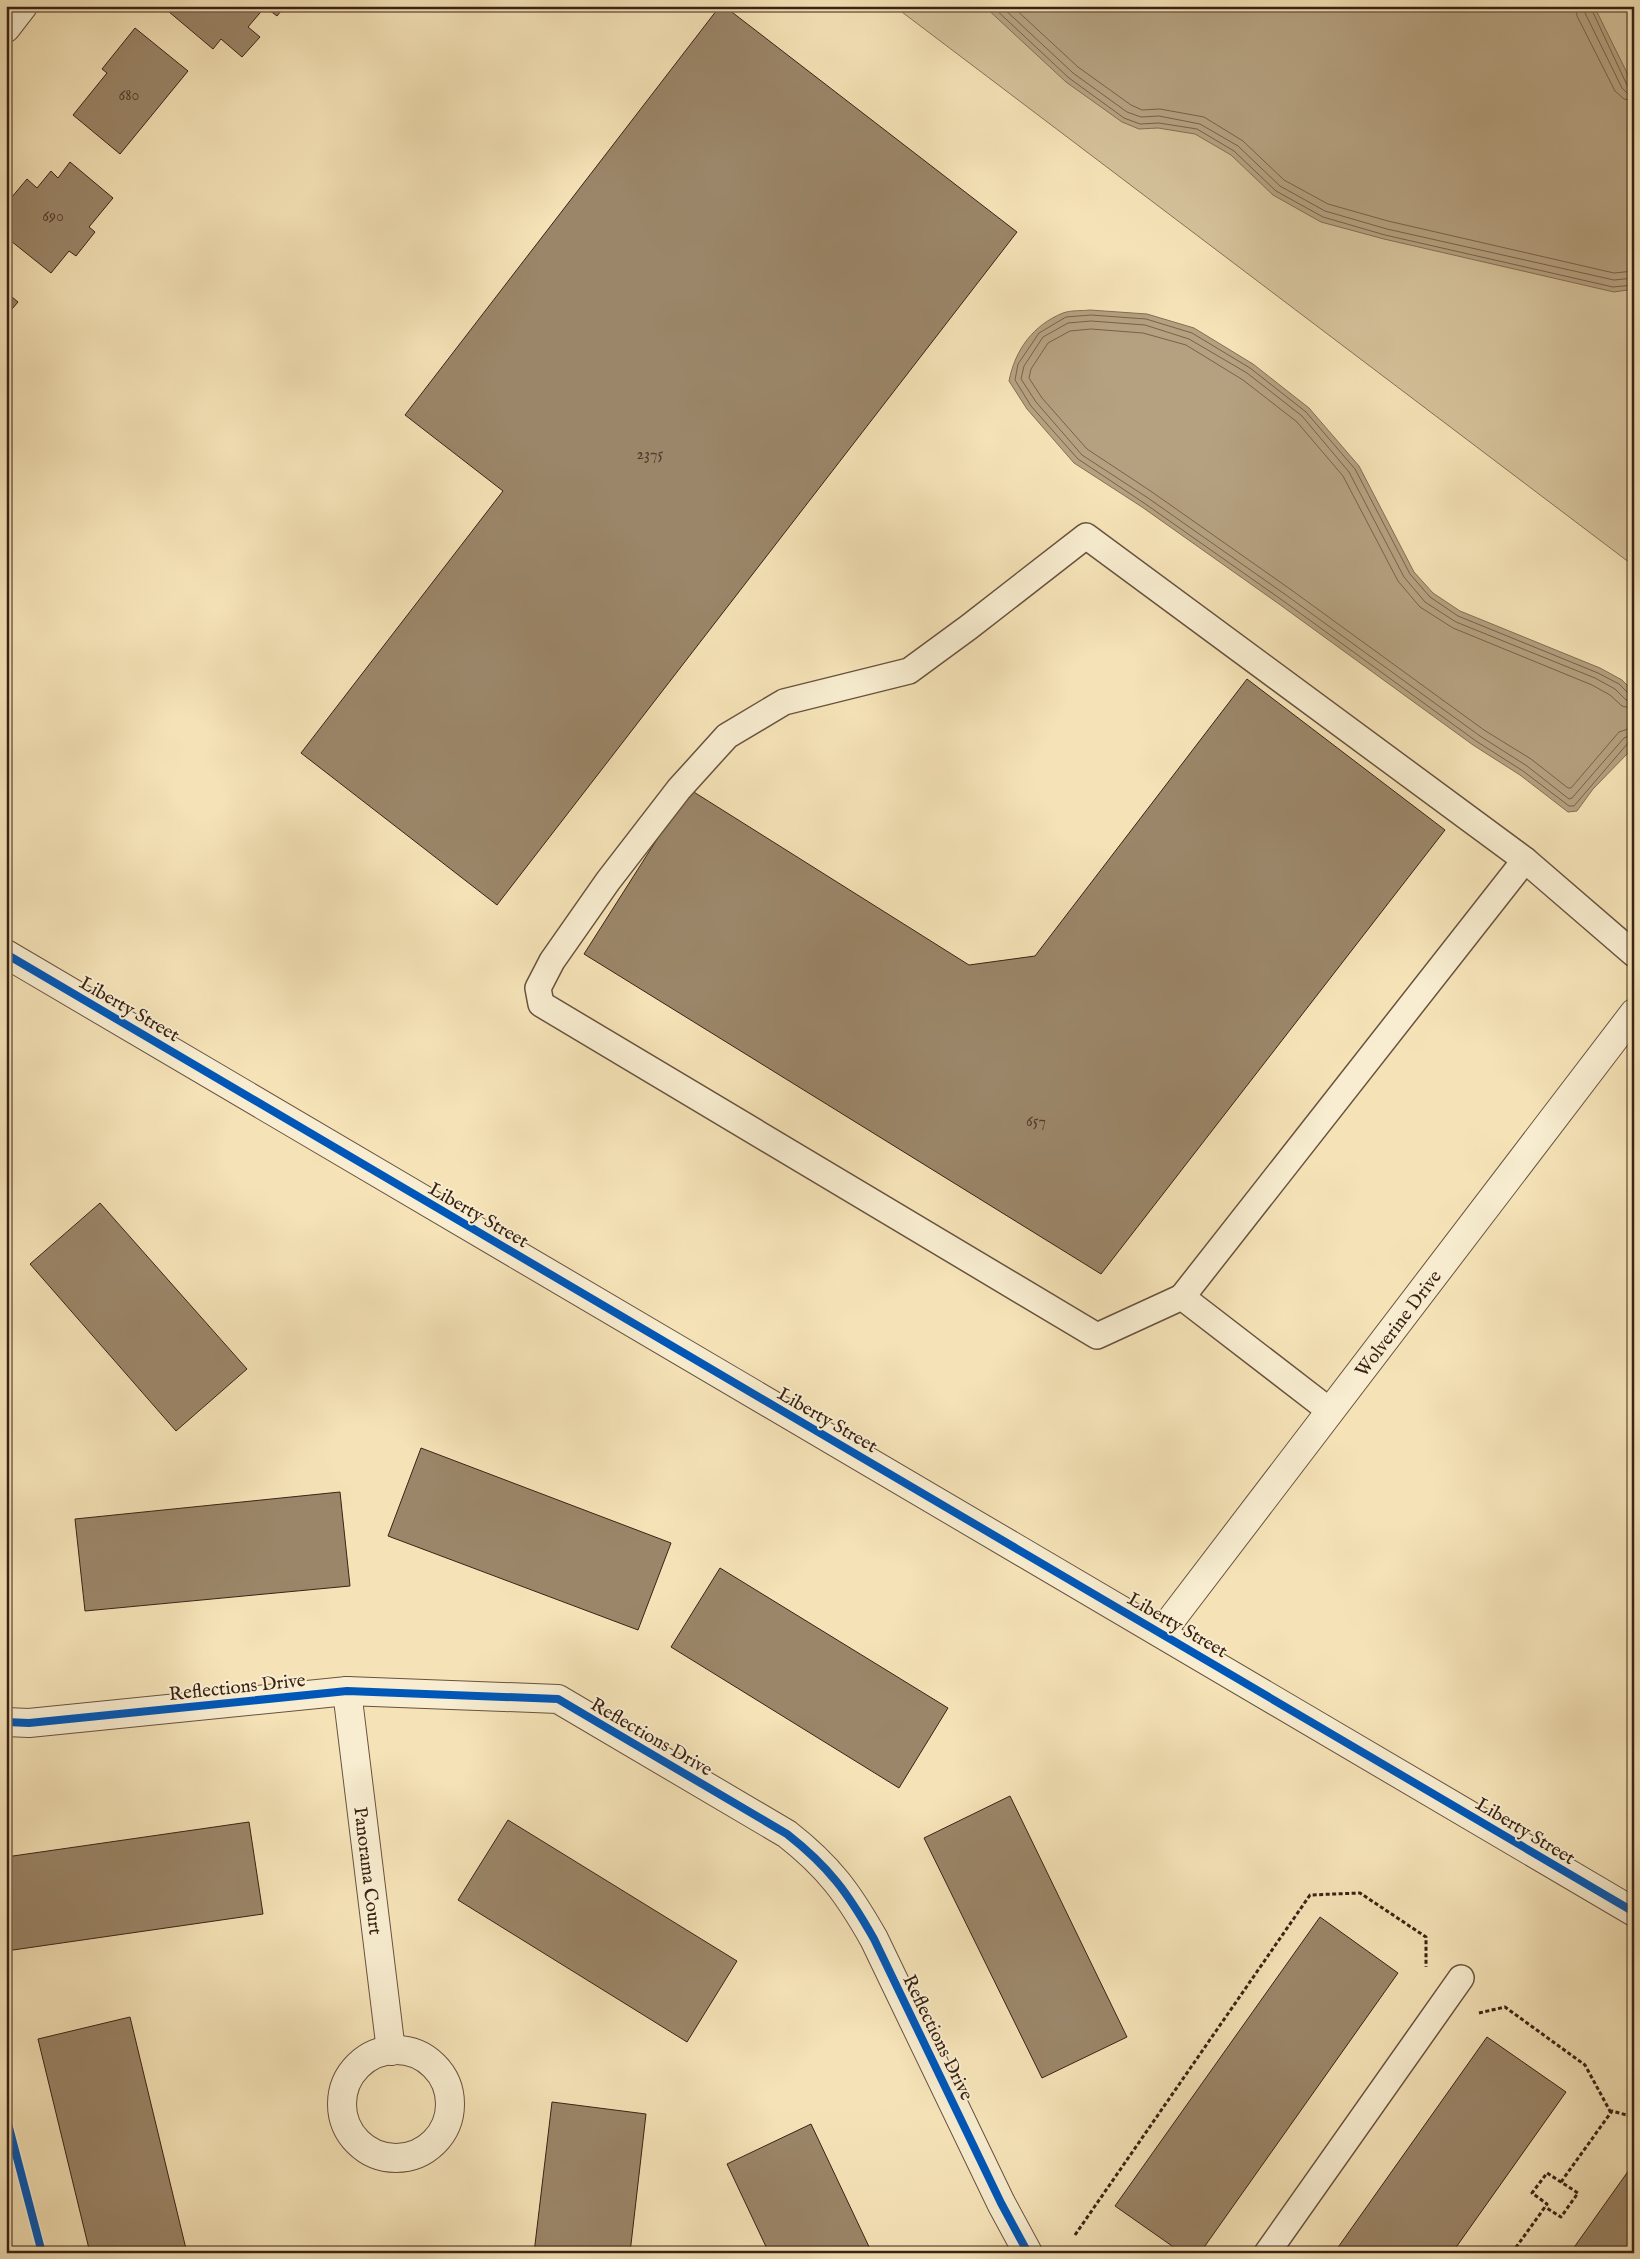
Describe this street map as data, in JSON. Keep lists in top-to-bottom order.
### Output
{
  "streets": {
    "street": [
      "Liberty Street",
      "Wolverine Drive",
      "Reflections Drive",
      "Panorama Court"
    ]
  },
  "crossings": [
    ["Liberty Street", "Wolverine Drive"],
    ["Reflections Drive", "Panorama Court"]
  ],
  "house_numbers": [
    "680",
    "690",
    "2375",
    "657"
  ]
}
